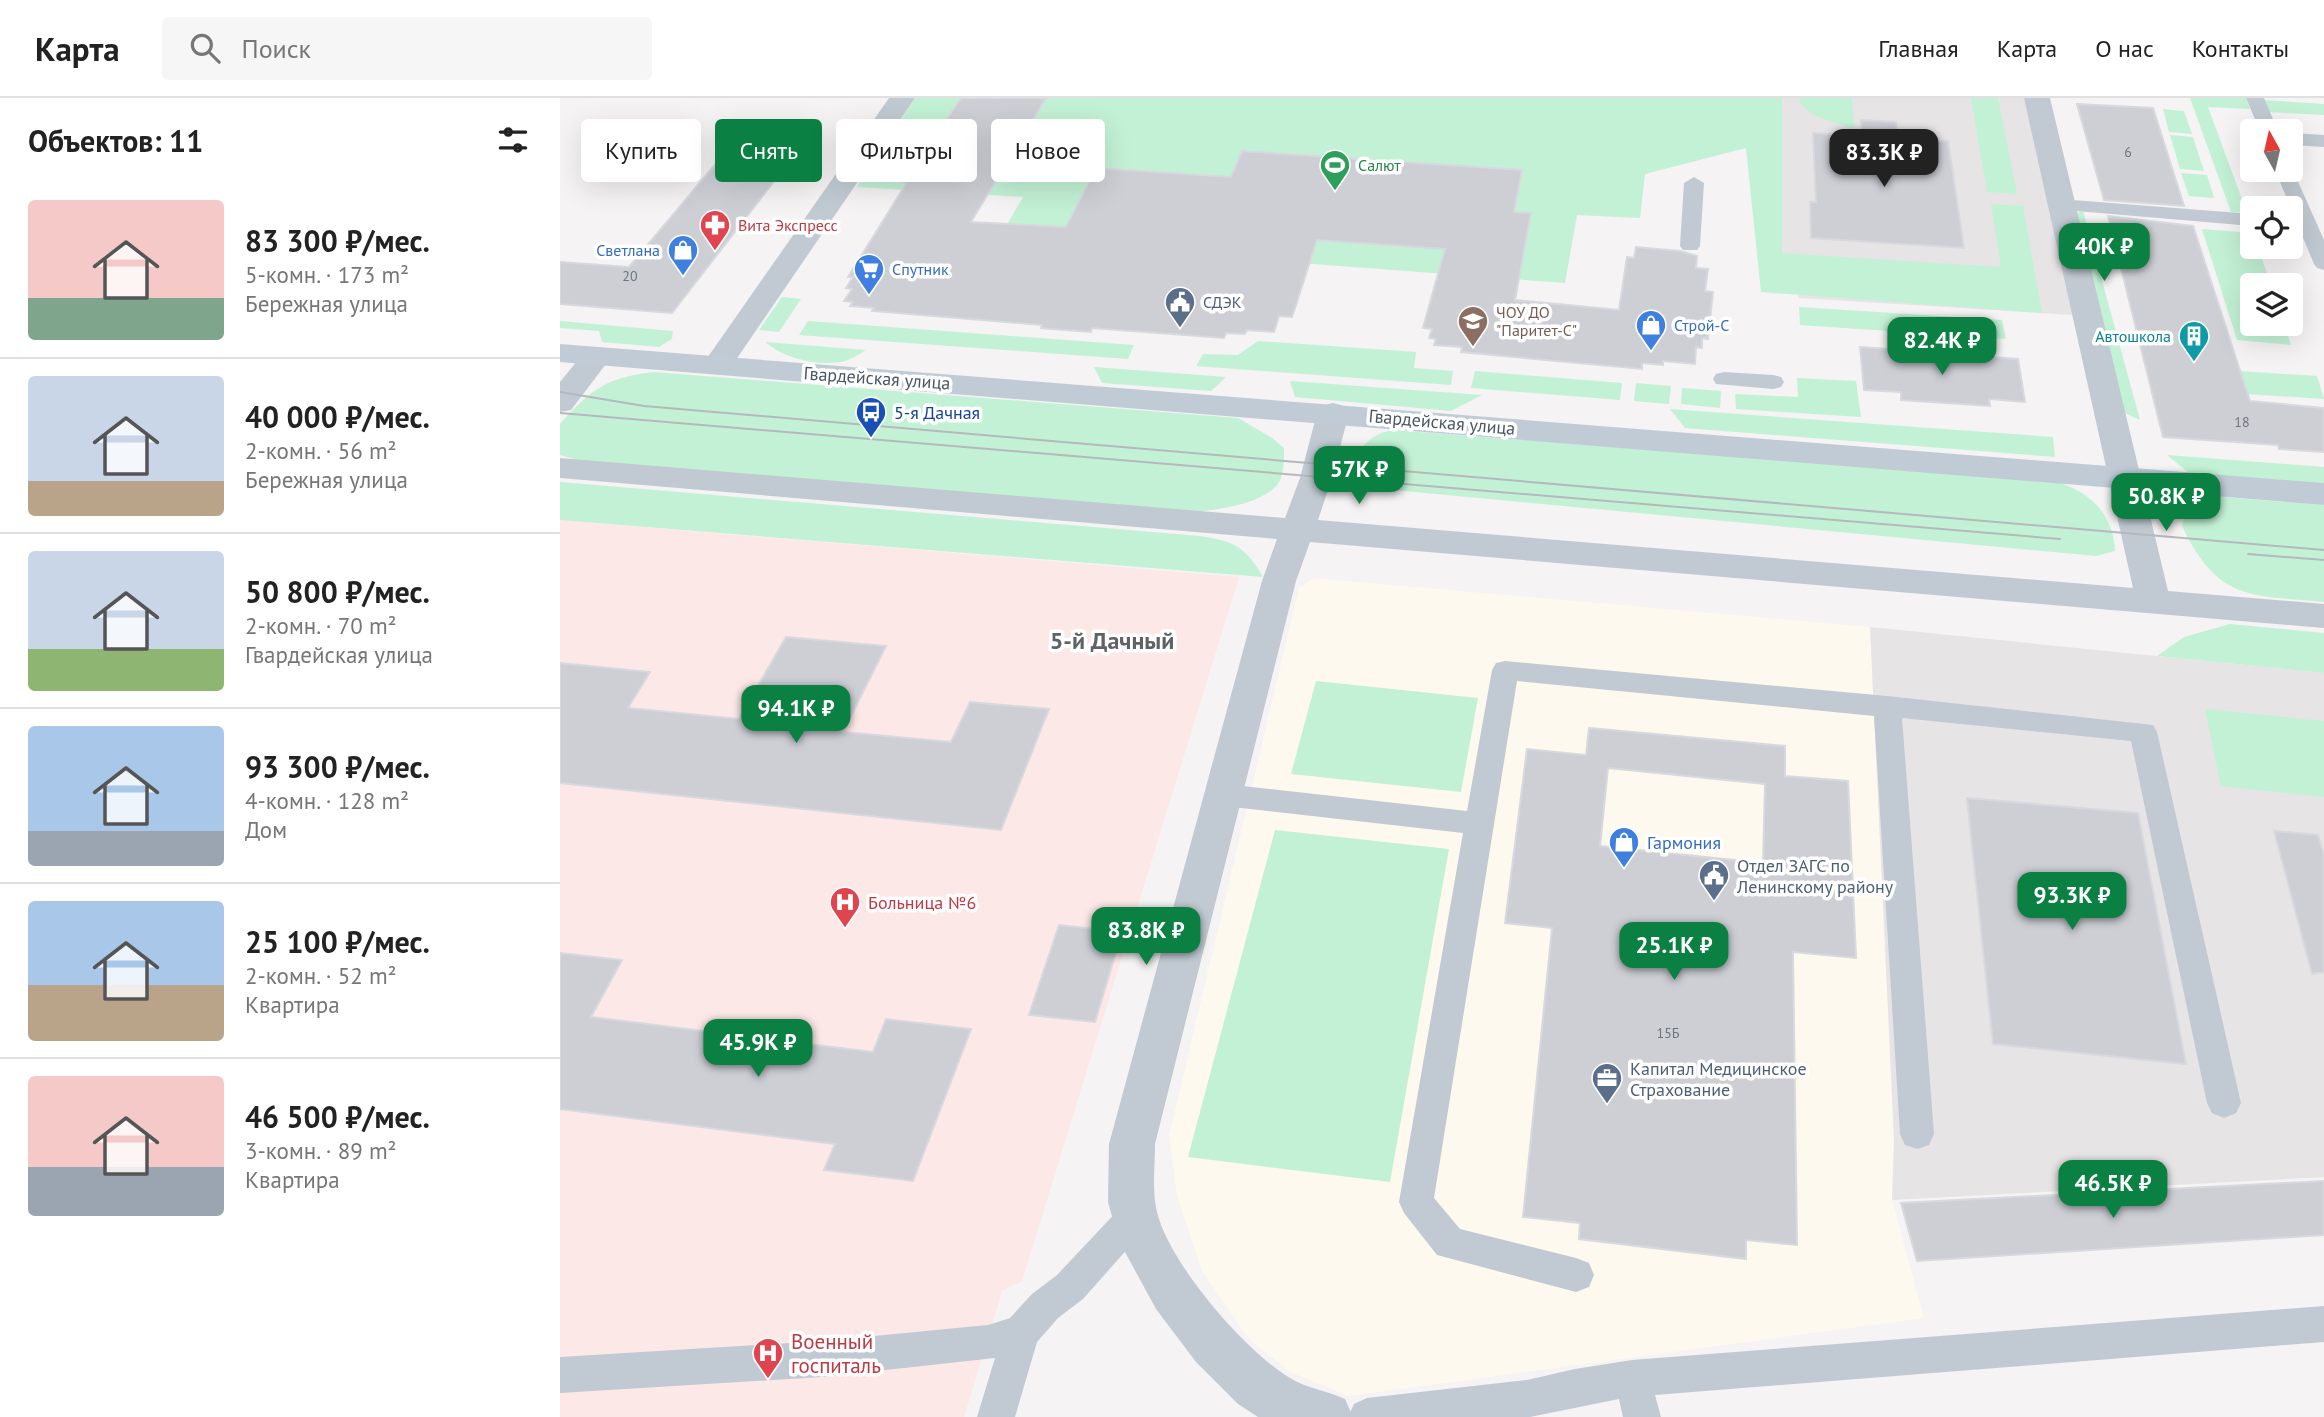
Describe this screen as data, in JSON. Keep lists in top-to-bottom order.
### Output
{
  "streets": {
    "street": ["Гвардейская улица"]
  },
  "districts": ["5-й Дачный"],
  "places": {
    "sports": ["Салют"],
    "pharmacy": ["Вита Экспресс"],
    "shop": ["Светлана", "Строй-С", "Гармония"],
    "supermarket": ["Спутник"],
    "public building": ["СДЭК", "Отдел ЗАГС по Ленинскому району"],
    "school or university": ["ЧОУ ДО \"Паритет-С\""],
    "building": ["Автошкола"],
    "bus stop": ["5-я Дачная"],
    "hospital": ["Больница №6", "Военный госпиталь"],
    "office": ["Капитал Медицинское Страхование"]
  },
  "house_numbers": [
    "6",
    "20",
    "18",
    "15Б"
  ],
  "north": "top",
  "page": {
    "header": "Карта",
    "search": "Поиск",
    "nav": [
      "Главная",
      "Карта",
      "О нас",
      "Контакты"
    ],
    "heading": "Объектов: 11",
    "chip": [
      "Купить",
      "Снять",
      "Фильтры",
      "Новое"
    ],
    "price": [
      "83.3K ₽",
      "40K ₽",
      "82.4K ₽",
      "57K ₽",
      "50.8K ₽",
      "94.1K ₽",
      "93.3K ₽",
      "83.8K ₽",
      "25.1K ₽",
      "45.9K ₽",
      "46.5K ₽"
    ],
    "list": [
      {
        "name": "83 300 ₽/мес.",
        "note": "5-комн. · 173 m² · Бережная улица"
      },
      {
        "name": "40 000 ₽/мес.",
        "note": "2-комн. · 56 m² · Бережная улица"
      },
      {
        "name": "50 800 ₽/мес.",
        "note": "2-комн. · 70 m² · Гвардейская улица"
      },
      {
        "name": "93 300 ₽/мес.",
        "note": "4-комн. · 128 m² · Дом"
      },
      {
        "name": "25 100 ₽/мес.",
        "note": "2-комн. · 52 m² · Квартира"
      },
      {
        "name": "46 500 ₽/мес.",
        "note": "3-комн. · 89 m² · Квартира"
      }
    ]
  }
}
